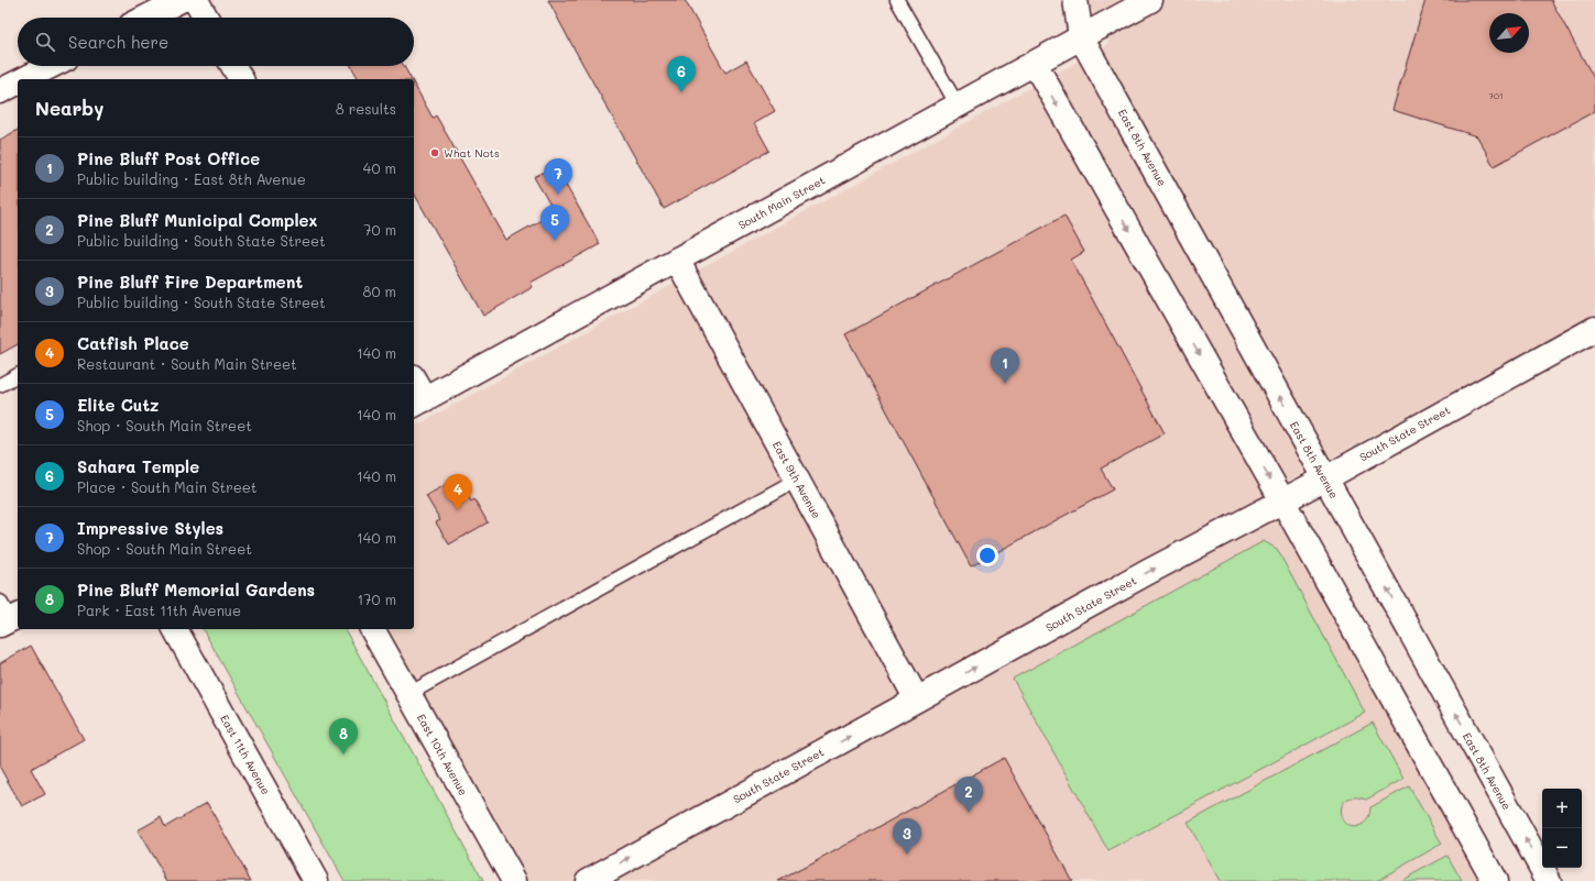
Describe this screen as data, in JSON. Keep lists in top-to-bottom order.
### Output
{
  "streets": {
    "main road": [
      "East 8th Avenue",
      "South Main Street",
      "South State Street",
      "East 9th Avenue",
      "East 11th Avenue",
      "East 10th Avenue"
    ]
  },
  "crossings": [
    ["East 8th Avenue", "South Main Street"],
    ["East 8th Avenue", "South State Street"],
    ["South Main Street", "East 9th Avenue"],
    ["South State Street", "East 9th Avenue"]
  ],
  "one_way": ["South State Street"],
  "places": ["What Nots"],
  "house_numbers": ["701"],
  "north": "top right",
  "page": {
    "search": "Search here",
    "pins": [
      "6",
      "7",
      "5",
      "1",
      "4",
      "8",
      "2",
      "3"
    ],
    "heading": ["Nearby", "8 results"],
    "list": [
      {
        "mark": "1",
        "name": "Pine Bluff Post Office",
        "note": "Public building · East 8th Avenue",
        "value": "40 m"
      },
      {
        "mark": "2",
        "name": "Pine Bluff Municipal Complex",
        "note": "Public building · South State Street",
        "value": "70 m"
      },
      {
        "mark": "3",
        "name": "Pine Bluff Fire Department",
        "note": "Public building · South State Street",
        "value": "80 m"
      },
      {
        "mark": "4",
        "name": "Catfish Place",
        "note": "Restaurant · South Main Street",
        "value": "140 m"
      },
      {
        "mark": "5",
        "name": "Elite Cutz",
        "note": "Shop · South Main Street",
        "value": "140 m"
      },
      {
        "mark": "6",
        "name": "Sahara Temple",
        "note": "Place · South Main Street",
        "value": "140 m"
      },
      {
        "mark": "7",
        "name": "Impressive Styles",
        "note": "Shop · South Main Street",
        "value": "140 m"
      },
      {
        "mark": "8",
        "name": "Pine Bluff Memorial Gardens",
        "note": "Park · East 11th Avenue",
        "value": "170 m"
      }
    ],
    "map_buttons": ["+", "−"]
  }
}
